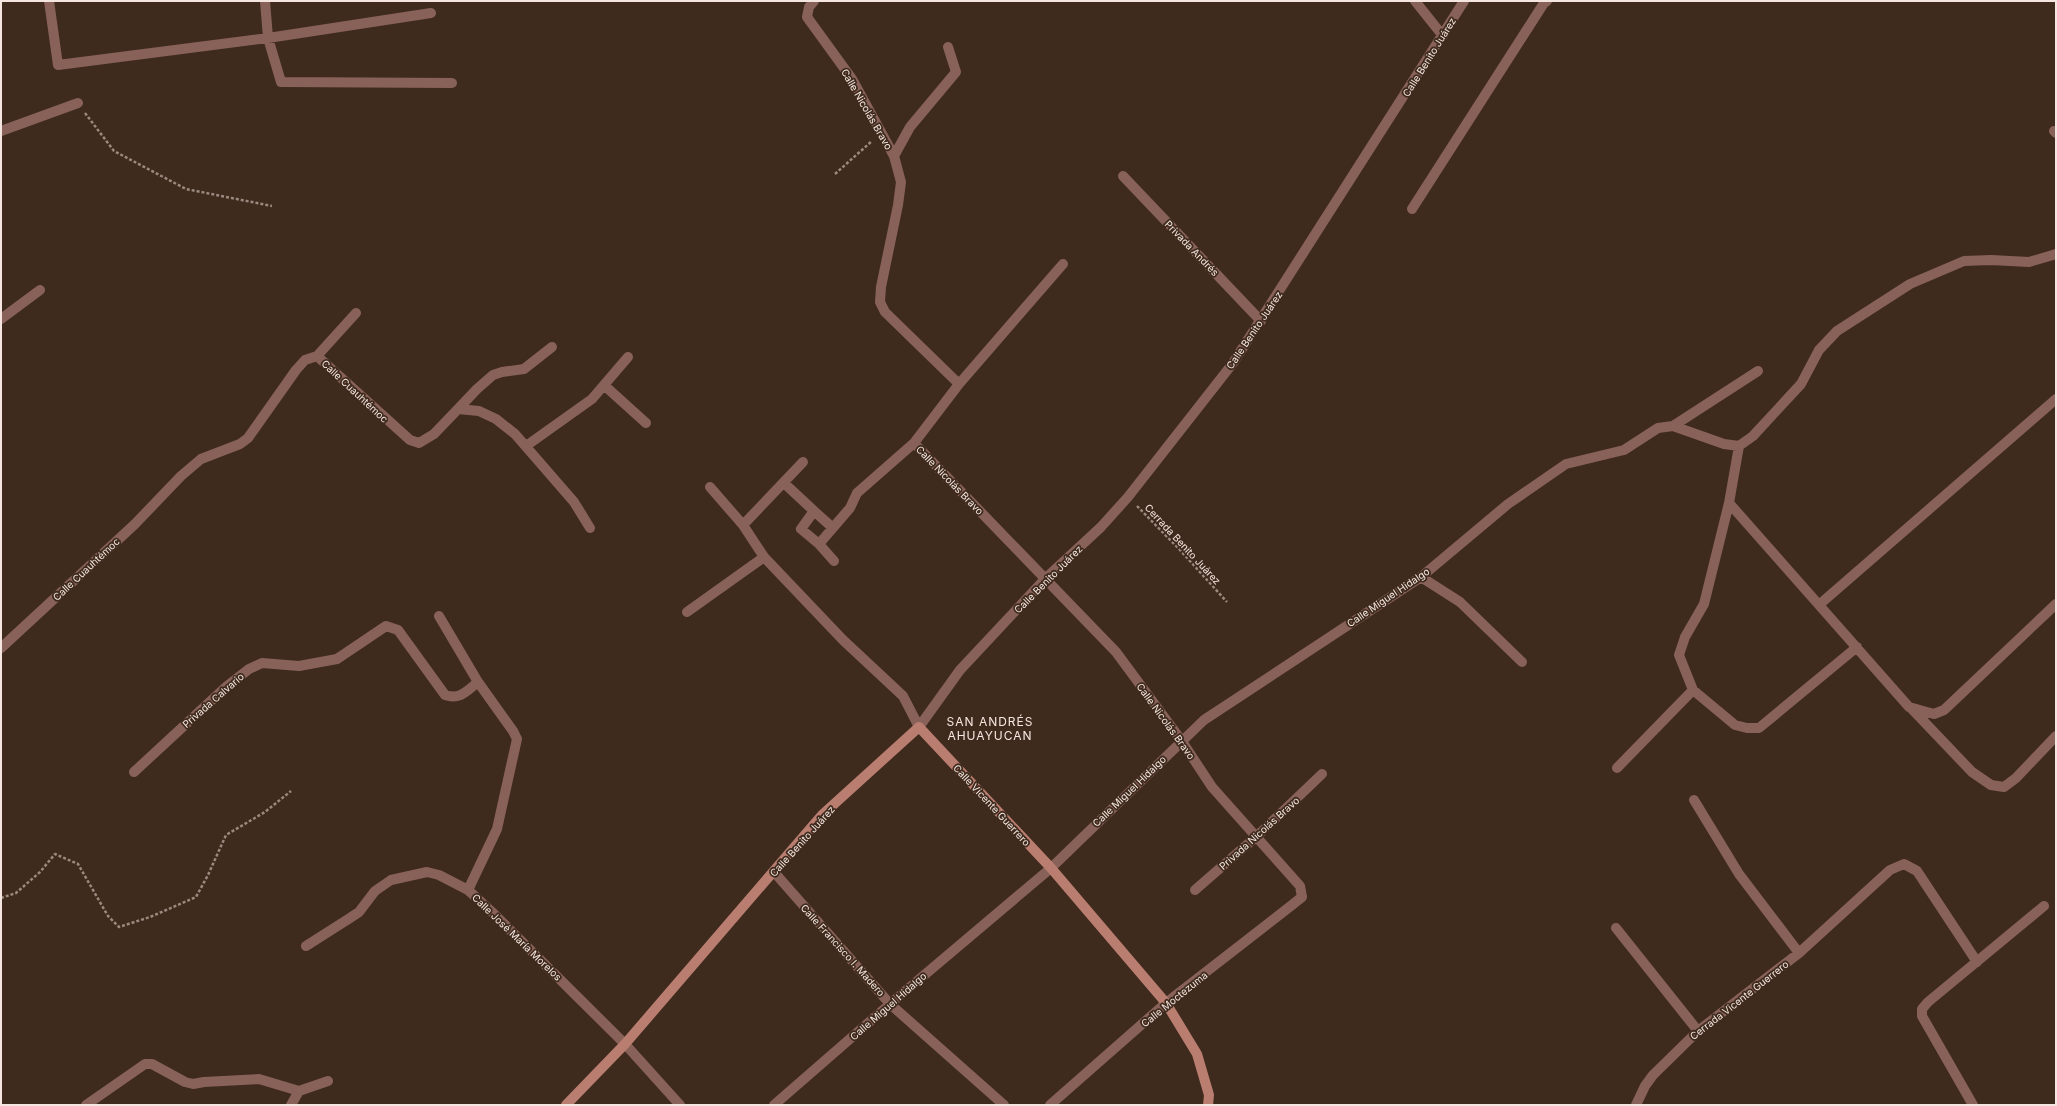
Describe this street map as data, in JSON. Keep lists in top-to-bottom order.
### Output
{
  "streets": {
    "street": [
      "Calle Benito Juárez",
      "Calle Nicolás Bravo",
      "Privada Andrés",
      "Calle Cuauhtémoc",
      "Calle Miguel Hidalgo",
      "Privada Calvario",
      "Calle Vicente Guerrero",
      "Privada Nicolás Bravo",
      "Calle José María Morelos",
      "Calle Francisco I. Madero",
      "Calle Moctezuma",
      "Cerrada Vicente Guerrero"
    ],
    "path": ["Cerrada Benito Juárez"]
  },
  "crossings": [
    ["Calle Benito Juárez", "Calle Nicolás Bravo"],
    ["Calle Benito Juárez", "Privada Andrés"],
    ["Calle Benito Juárez", "Cerrada Benito Juárez"],
    ["Calle Benito Juárez", "Calle Vicente Guerrero"],
    ["Calle Benito Juárez", "Calle José María Morelos"],
    ["Calle Benito Juárez", "Calle Francisco I. Madero"],
    ["Calle Nicolás Bravo", "Calle Miguel Hidalgo"],
    ["Calle Nicolás Bravo", "Privada Nicolás Bravo"],
    ["Calle Nicolás Bravo", "Calle Moctezuma"],
    ["Calle Miguel Hidalgo", "Calle Vicente Guerrero"],
    ["Calle Miguel Hidalgo", "Calle Francisco I. Madero"],
    ["Calle Vicente Guerrero", "Calle Moctezuma"]
  ],
  "districts": ["SAN ANDRÉS AHUAYUCAN"]
}
